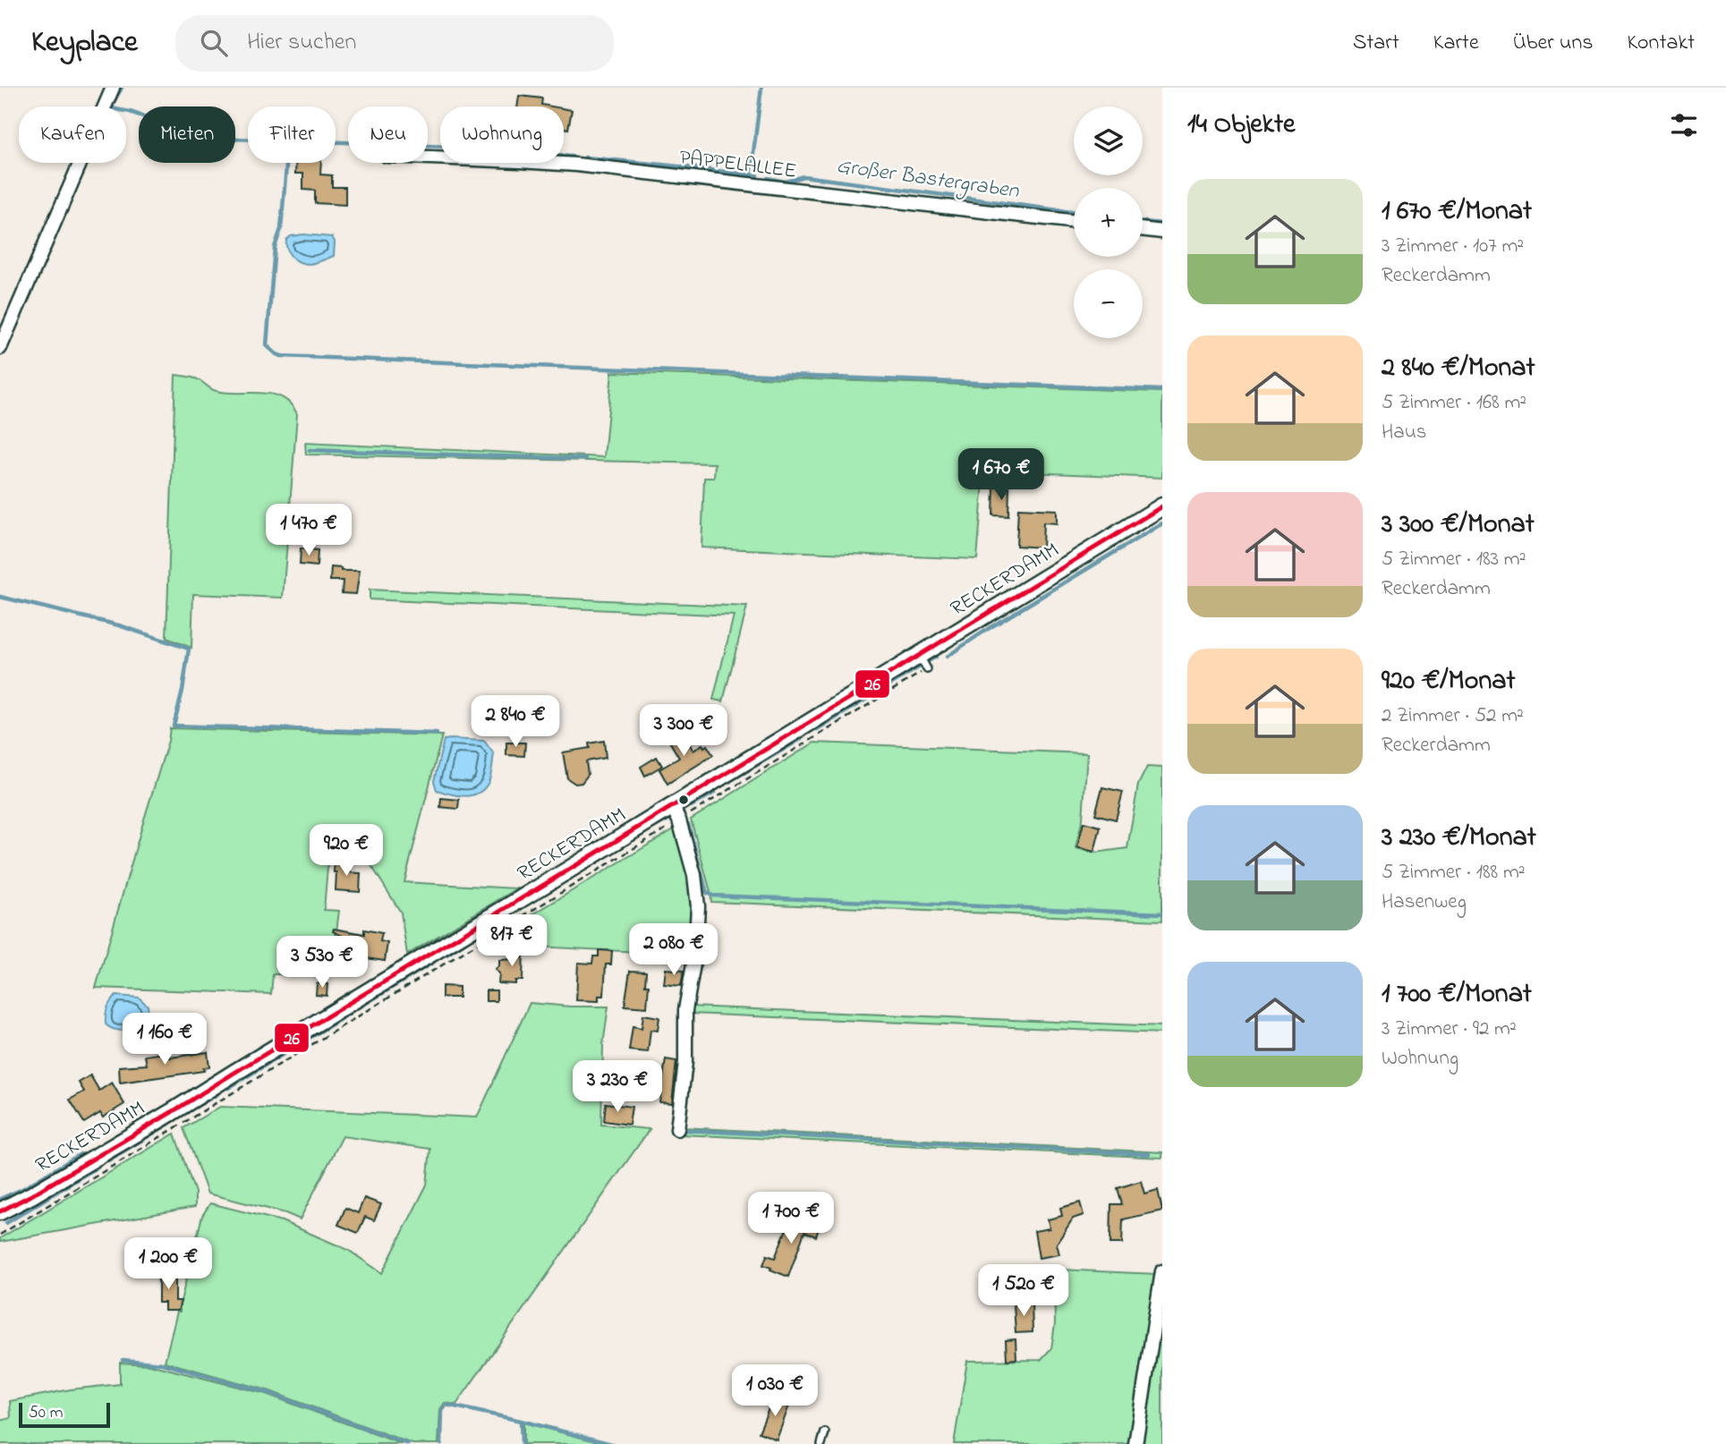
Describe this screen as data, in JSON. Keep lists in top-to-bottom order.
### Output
{
  "streets": {
    "street": ["PAPPELALLEE", "RECKERDAMM"]
  },
  "water": ["Großer Bastergraben"],
  "lines": ["transit line 26"],
  "scale_bar": "50 m",
  "page": {
    "header": "Keyplace",
    "search": "Hier suchen",
    "nav": [
      "Start",
      "Karte",
      "Über uns",
      "Kontakt"
    ],
    "heading": "14 Objekte",
    "map_buttons": ["+", "−"],
    "chip": [
      "Kaufen",
      "Mieten",
      "Filter",
      "Neu",
      "Wohnung"
    ],
    "list": [
      {
        "name": "1 670 €/Monat",
        "note": "3 Zimmer · 107 m² · Reckerdamm"
      },
      {
        "name": "2 840 €/Monat",
        "note": "5 Zimmer · 168 m² · Haus"
      },
      {
        "name": "3 300 €/Monat",
        "note": "5 Zimmer · 183 m² · Reckerdamm"
      },
      {
        "name": "920 €/Monat",
        "note": "2 Zimmer · 52 m² · Reckerdamm"
      },
      {
        "name": "3 230 €/Monat",
        "note": "5 Zimmer · 188 m² · Hasenweg"
      },
      {
        "name": "1 700 €/Monat",
        "note": "3 Zimmer · 92 m² · Wohnung"
      }
    ],
    "price": [
      "1 670 €",
      "1 470 €",
      "2 840 €",
      "3 300 €",
      "920 €",
      "817 €",
      "2 080 €",
      "3 530 €",
      "1 160 €",
      "3 230 €",
      "1 700 €",
      "1 200 €",
      "1 520 €",
      "1 030 €"
    ],
    "scale": "50 m"
  }
}
